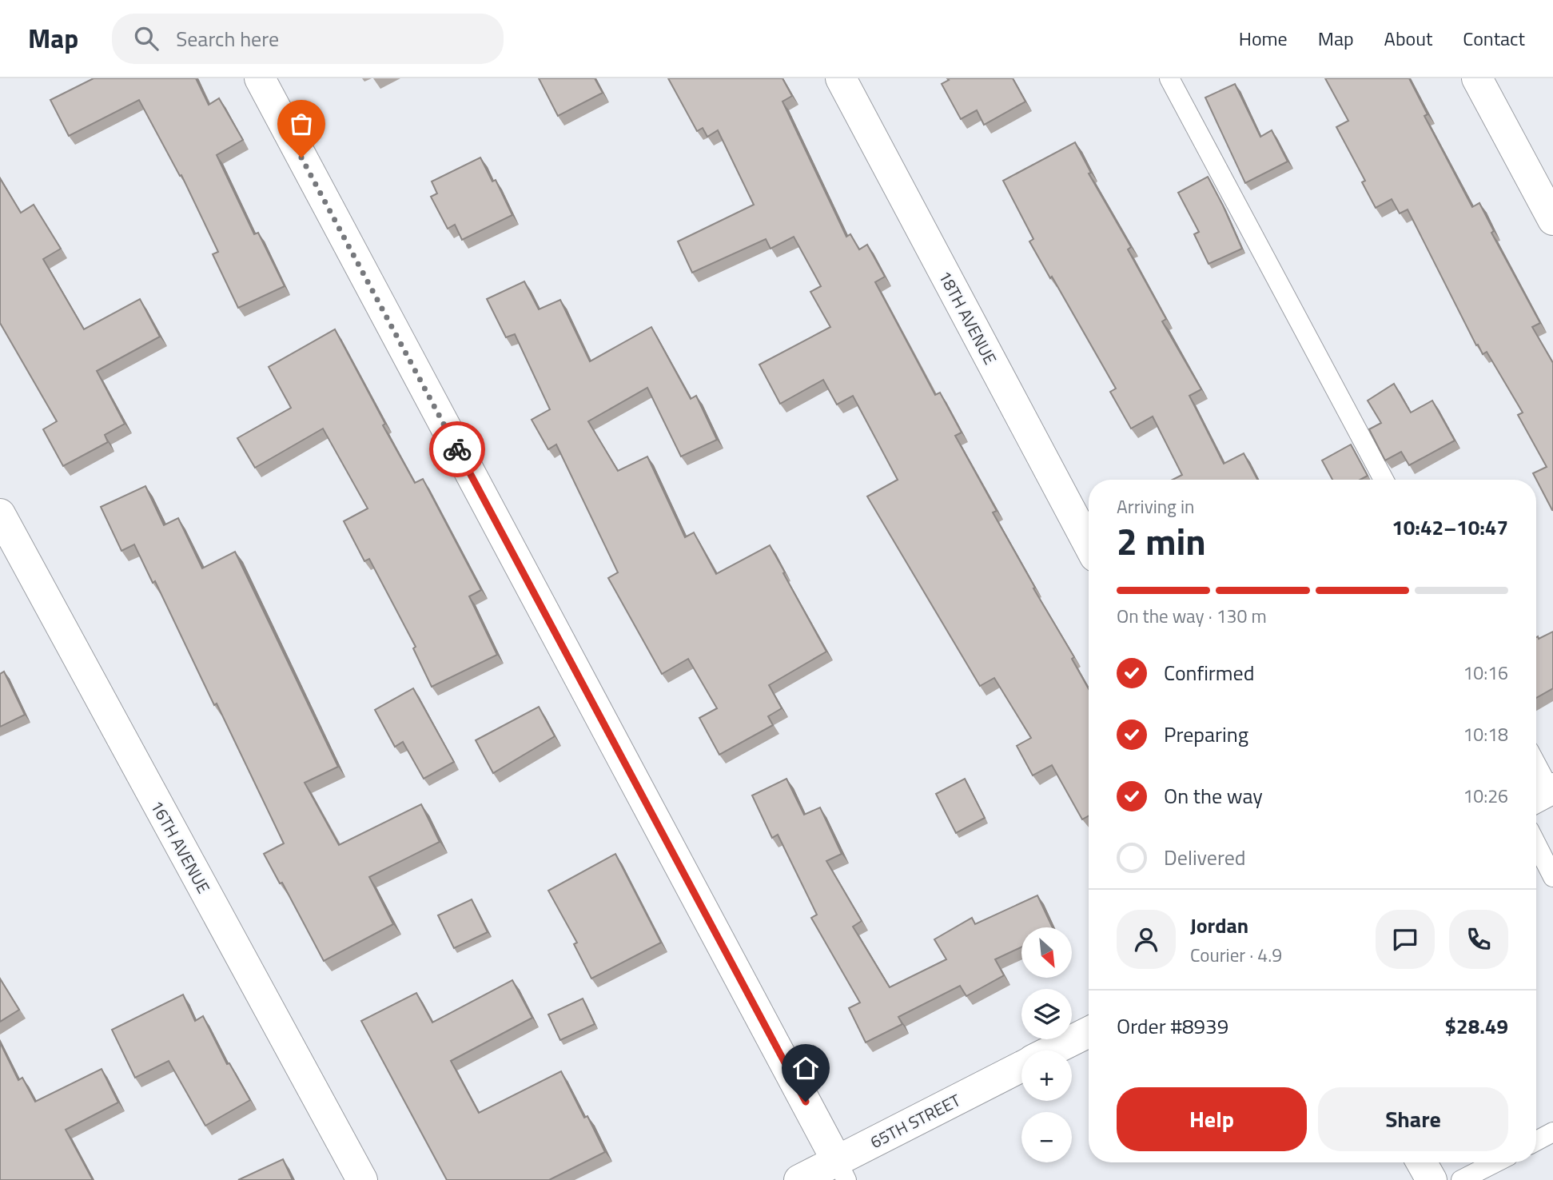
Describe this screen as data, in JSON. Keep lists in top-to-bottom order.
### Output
{
  "streets": {
    "street": ["18TH AVENUE", "16TH AVENUE", "65TH STREET"]
  },
  "north": "bottom right",
  "page": {
    "header": "Map",
    "search": "Search here",
    "nav": [
      "Home",
      "Map",
      "About",
      "Contact"
    ],
    "heading": ["2 min", "Arriving in", "10:42–10:47"],
    "panel": [
      "Jordan",
      "Courier · 4.9",
      "Order #8939",
      "$28.49"
    ],
    "bar": "On the way · 130 m",
    "list": [
      ["Confirmed", "10:16"],
      ["Preparing", "10:18"],
      ["On the way", "10:26"],
      "Delivered"
    ],
    "map_buttons": ["+", "−"],
    "buttons": ["Help", "Share"]
  }
}
